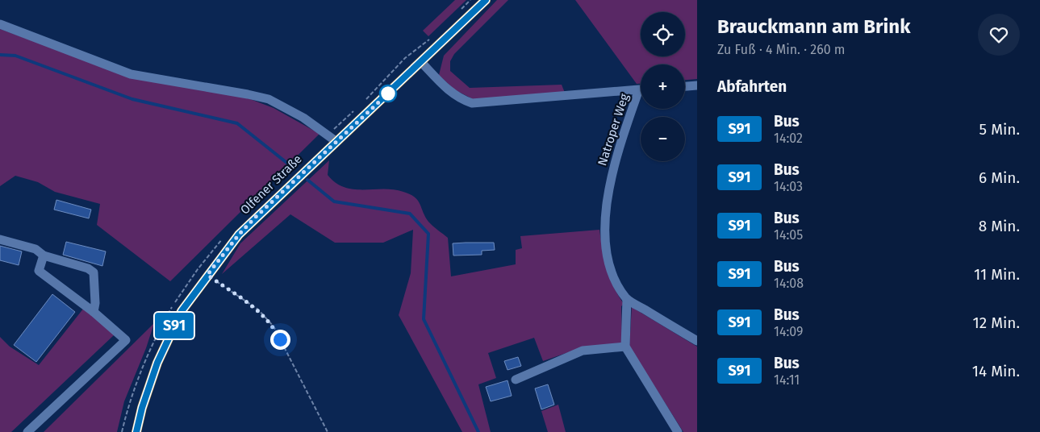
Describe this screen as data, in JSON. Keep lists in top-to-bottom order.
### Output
{
  "streets": {
    "main road": ["Olfener Straße"],
    "street": ["Natroper Weg"]
  },
  "crossings": [
    ["Natroper Weg", "Olfener Straße"]
  ],
  "lines": ["bus line S91"],
  "page": {
    "on_map": "S91",
    "heading": [
      ["Brauckmann am Brink", "Zu Fuß · 4 Min. · 260 m"],
      "Abfahrten"
    ],
    "map_buttons": ["+", "−"],
    "list": [
      {
        "mark": "S91",
        "name": "Bus",
        "note": "14:02",
        "value": "5 Min."
      },
      {
        "mark": "S91",
        "name": "Bus",
        "note": "14:03",
        "value": "6 Min."
      },
      {
        "mark": "S91",
        "name": "Bus",
        "note": "14:05",
        "value": "8 Min."
      },
      {
        "mark": "S91",
        "name": "Bus",
        "note": "14:08",
        "value": "11 Min."
      },
      {
        "mark": "S91",
        "name": "Bus",
        "note": "14:09",
        "value": "12 Min."
      },
      {
        "mark": "S91",
        "name": "Bus",
        "note": "14:11",
        "value": "14 Min."
      }
    ]
  }
}
